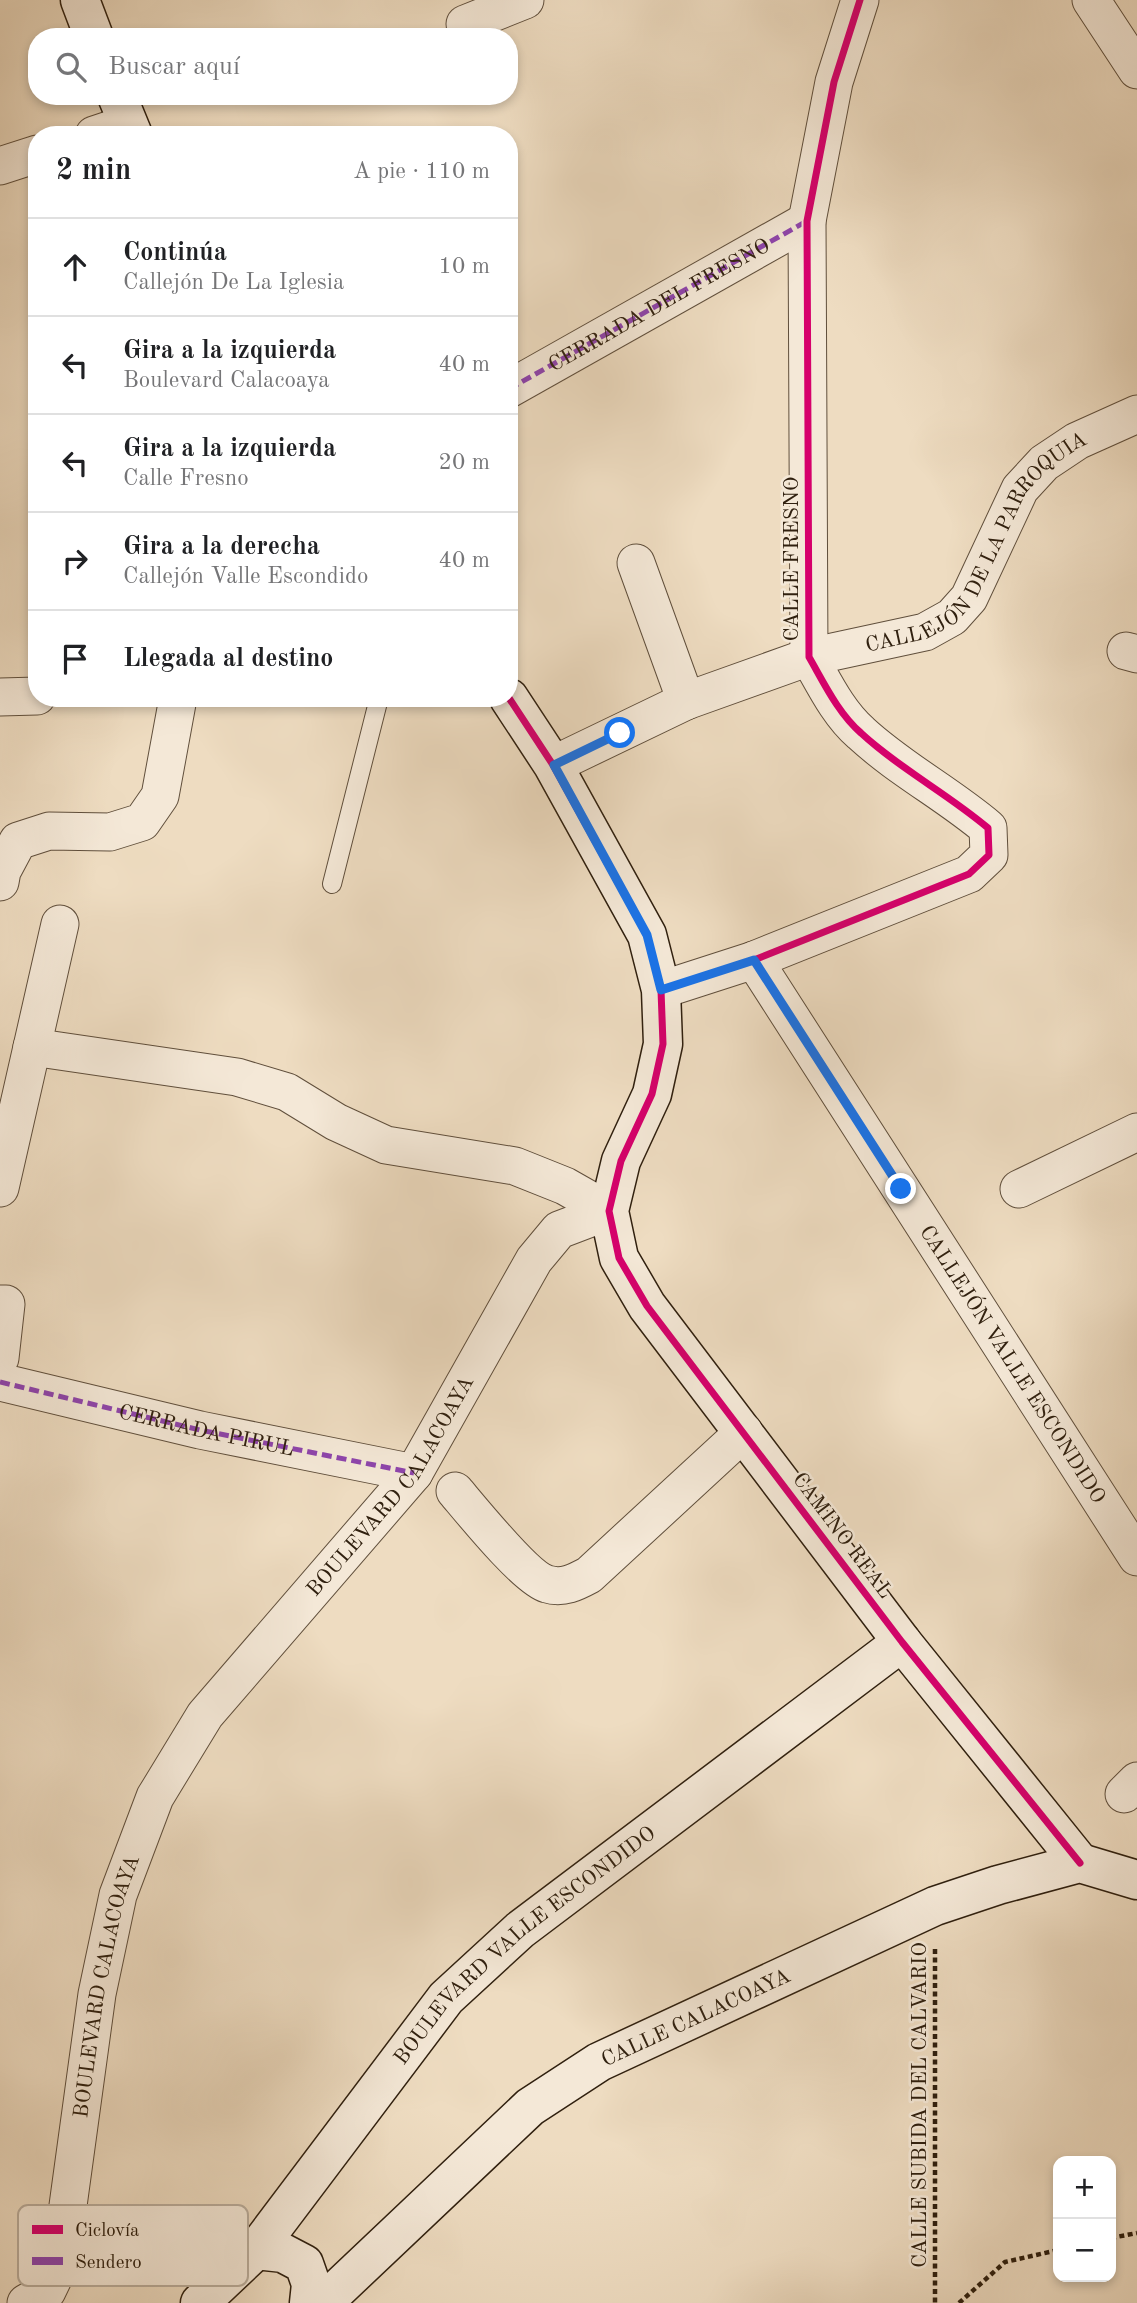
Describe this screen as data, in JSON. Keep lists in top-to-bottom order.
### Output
{
  "streets": {
    "street": [
      "CERRADA DEL FRESNO",
      "CALLEJÓN DE LA PARROQUIA",
      "CALLE FRESNO",
      "CALLEJÓN VALLE ESCONDIDO",
      "CERRADA PIRUL",
      "BOULEVARD CALACOAYA",
      "CAMINO REAL",
      "BOULEVARD VALLE ESCONDIDO",
      "CALLE CALACOAYA"
    ],
    "path": ["CALLE SUBIDA DEL CALVARIO"]
  },
  "crossings": [
    ["CERRADA DEL FRESNO", "CALLE FRESNO"],
    ["CALLEJÓN DE LA PARROQUIA", "CALLE FRESNO"],
    ["CALLE FRESNO", "CALLEJÓN VALLE ESCONDIDO"],
    ["CERRADA PIRUL", "BOULEVARD CALACOAYA"],
    ["BOULEVARD CALACOAYA", "CAMINO REAL"],
    ["CAMINO REAL", "BOULEVARD VALLE ESCONDIDO"],
    ["CAMINO REAL", "CALLE CALACOAYA"],
    ["CALLE CALACOAYA", "CALLE SUBIDA DEL CALVARIO"]
  ],
  "legend": ["Ciclovía", "Sendero"],
  "page": {
    "search": "Buscar aquí",
    "heading": ["2 min", "A pie · 110 m"],
    "list": [
      ["Continúa", "Callejón De La Iglesia", "10 m"],
      ["Gira a la izquierda", "Boulevard Calacoaya", "40 m"],
      ["Gira a la izquierda", "Calle Fresno", "20 m"],
      ["Gira a la derecha", "Callejón Valle Escondido", "40 m"],
      "Llegada al destino"
    ],
    "map_buttons": ["+", "−"]
  }
}
